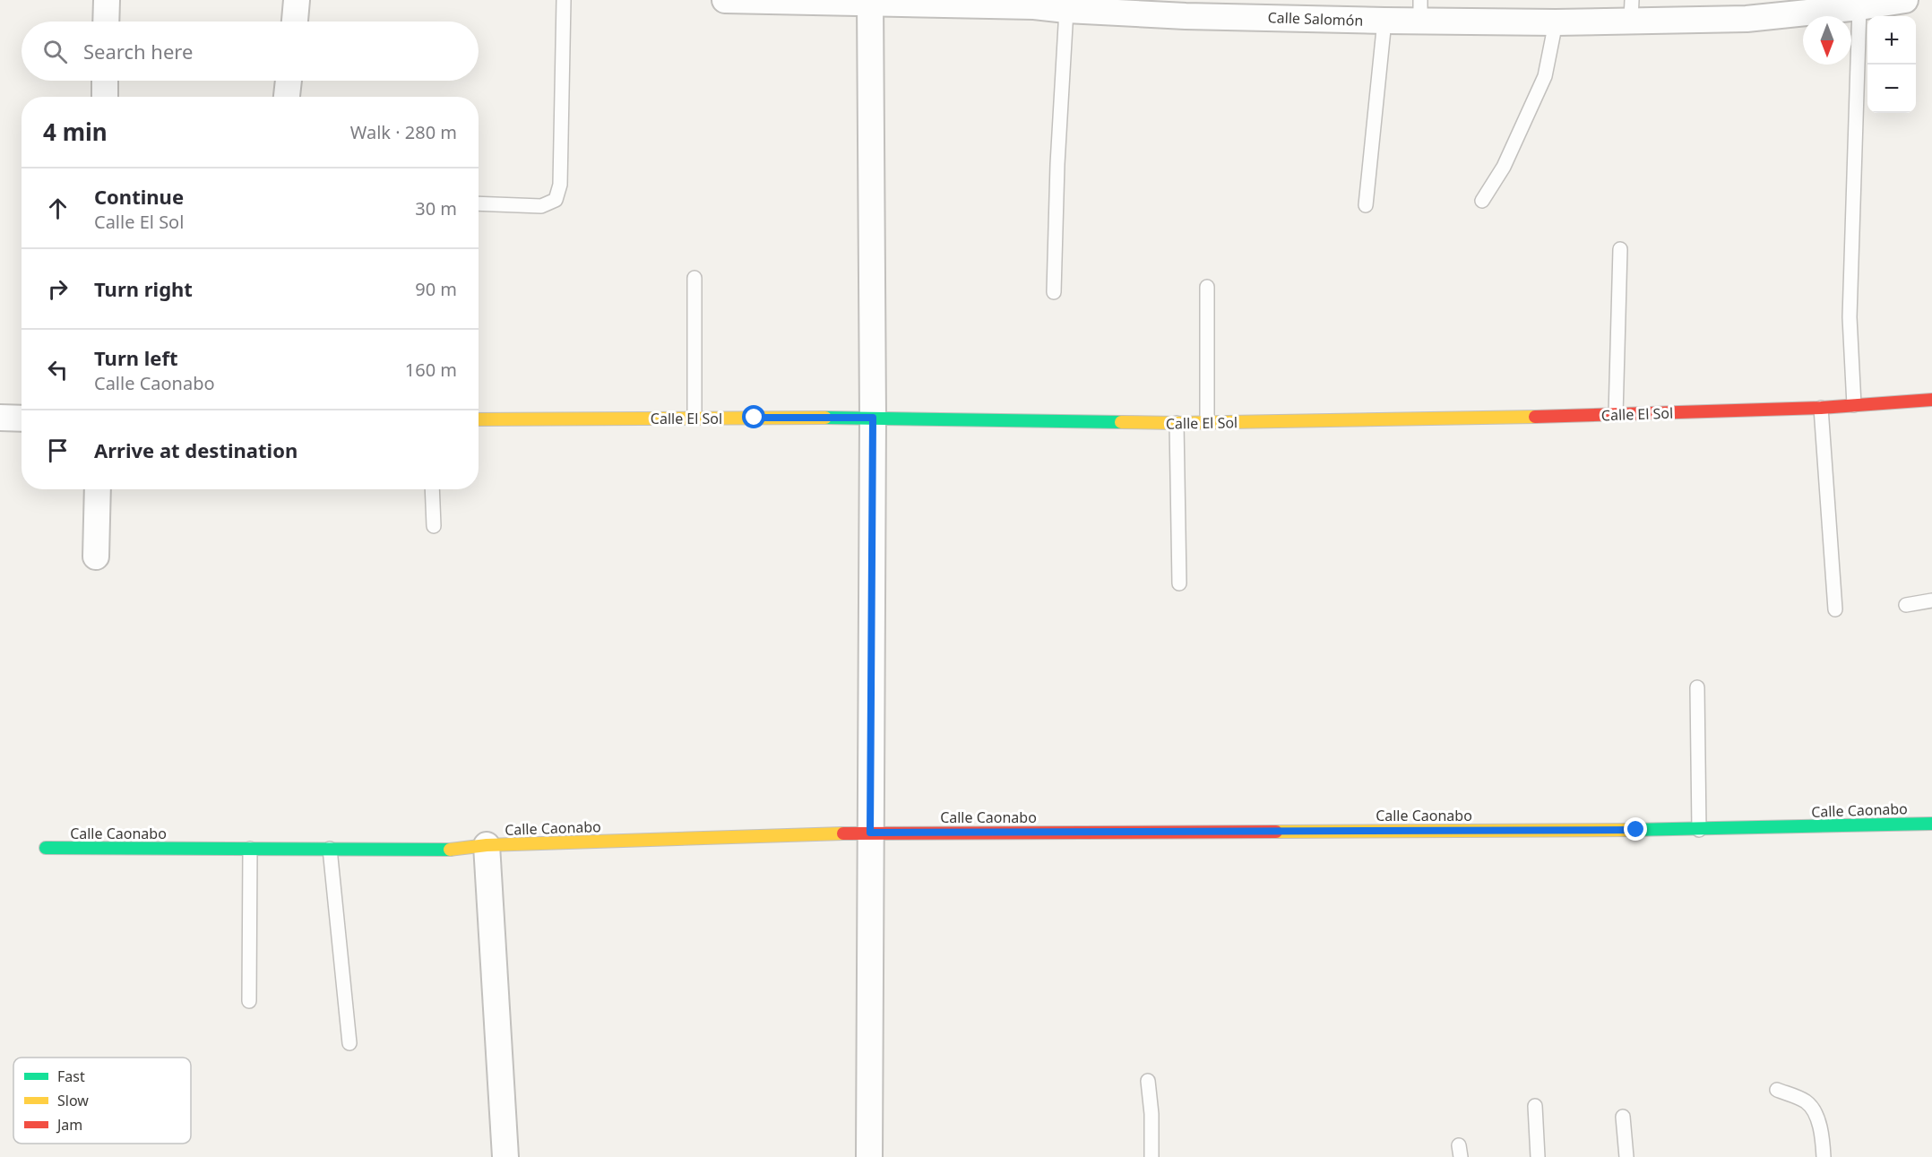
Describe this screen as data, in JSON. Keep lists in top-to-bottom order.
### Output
{
  "streets": {
    "street": ["Calle Salomón", "Calle El Sol", "Calle Caonabo"]
  },
  "legend": ["Fast", "Slow", "Jam"],
  "north": "bottom",
  "page": {
    "map_buttons": ["+", "−"],
    "search": "Search here",
    "heading": ["4 min", "Walk · 280 m"],
    "list": [
      ["Continue", "Calle El Sol", "30 m"],
      ["Turn right", "90 m"],
      ["Turn left", "Calle Caonabo", "160 m"],
      "Arrive at destination"
    ]
  }
}
